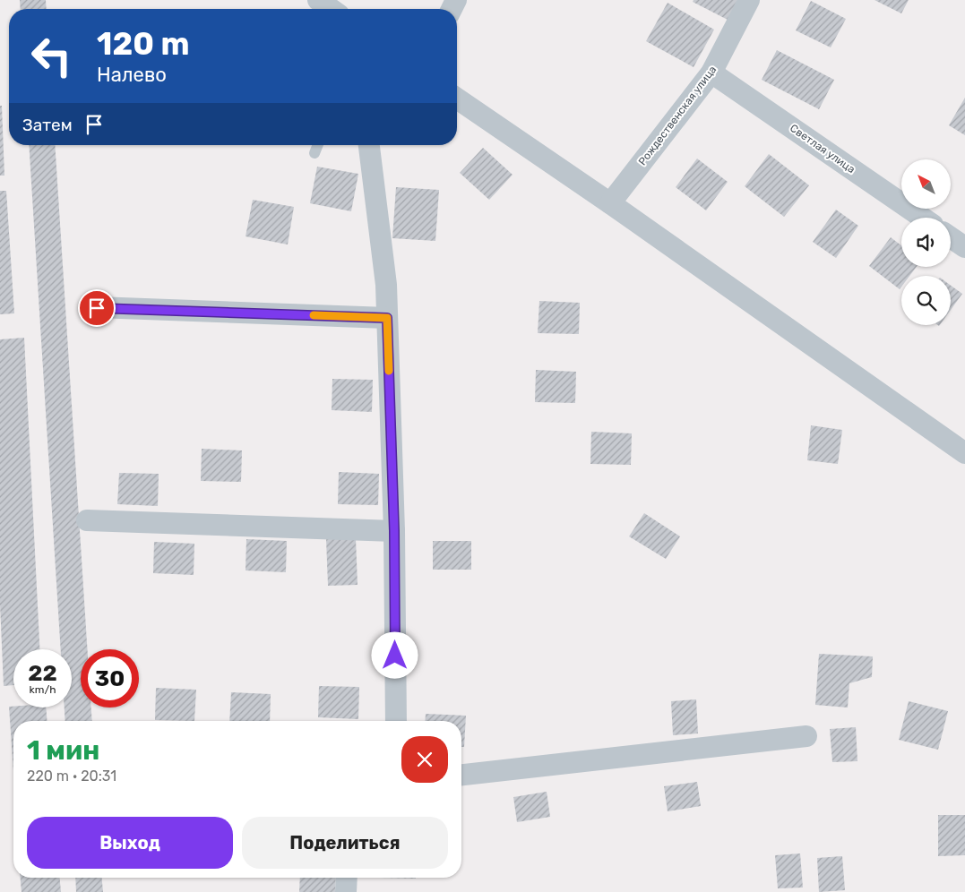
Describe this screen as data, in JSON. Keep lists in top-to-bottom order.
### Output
{
  "streets": {
    "street": ["Рождественская улица", "Светлая улица"]
  },
  "crossings": [
    ["Рождественская улица", "Светлая улица"]
  ],
  "north": "top left",
  "page": {
    "turn": ["120 m", "Налево"],
    "then": "Затем",
    "speed": "22 km/h",
    "limit": "30",
    "heading": ["1 мин", "220 m · 20:31"],
    "buttons": ["Выход", "Поделиться"]
  }
}
